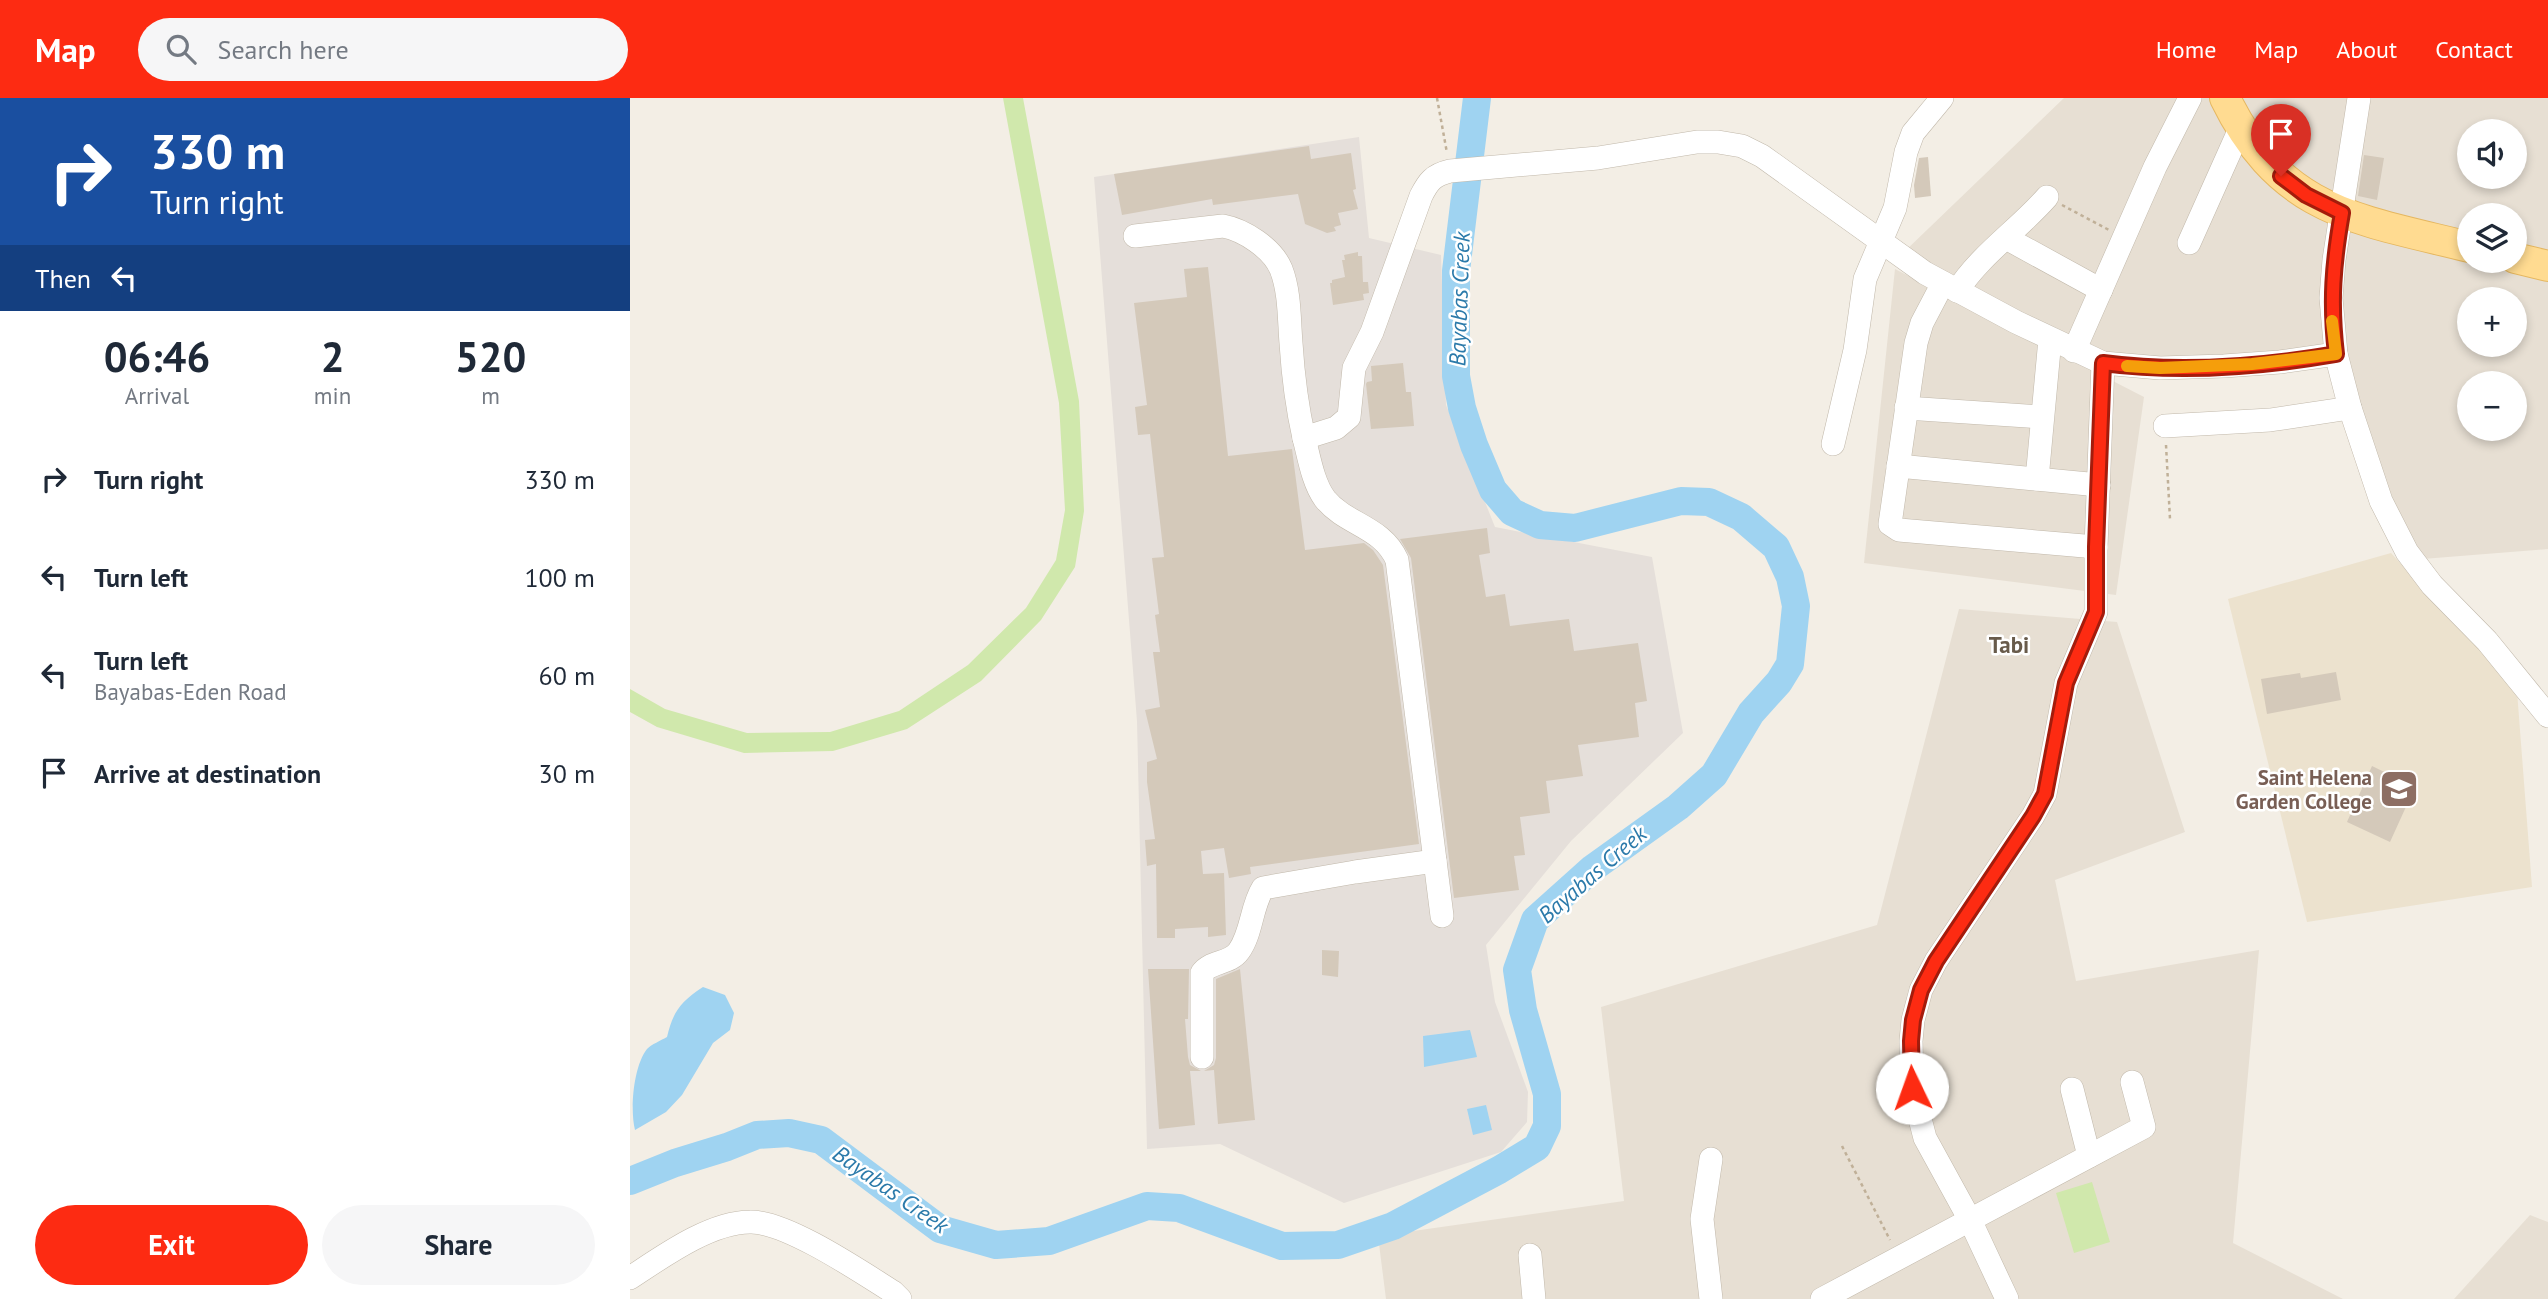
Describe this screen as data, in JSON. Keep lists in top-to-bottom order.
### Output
{
  "districts": ["Tabi"],
  "water": ["Bayabas Creek"],
  "places": {
    "school or university": ["Saint Helena Garden College"]
  },
  "page": {
    "header": "Map",
    "search": "Search here",
    "nav": [
      "Home",
      "Map",
      "About",
      "Contact"
    ],
    "turn": ["330 m", "Turn right"],
    "map_buttons": ["+", "−"],
    "then": "Then",
    "eta": [
      "06:46",
      "Arrival",
      "2",
      "min",
      "520",
      "m"
    ],
    "list": [
      {
        "name": "Turn right",
        "value": "330 m"
      },
      {
        "name": "Turn left",
        "value": "100 m"
      },
      {
        "name": "Turn left",
        "note": "Bayabas-Eden Road",
        "value": "60 m"
      },
      {
        "name": "Arrive at destination",
        "value": "30 m"
      }
    ],
    "buttons": ["Exit", "Share"]
  }
}
